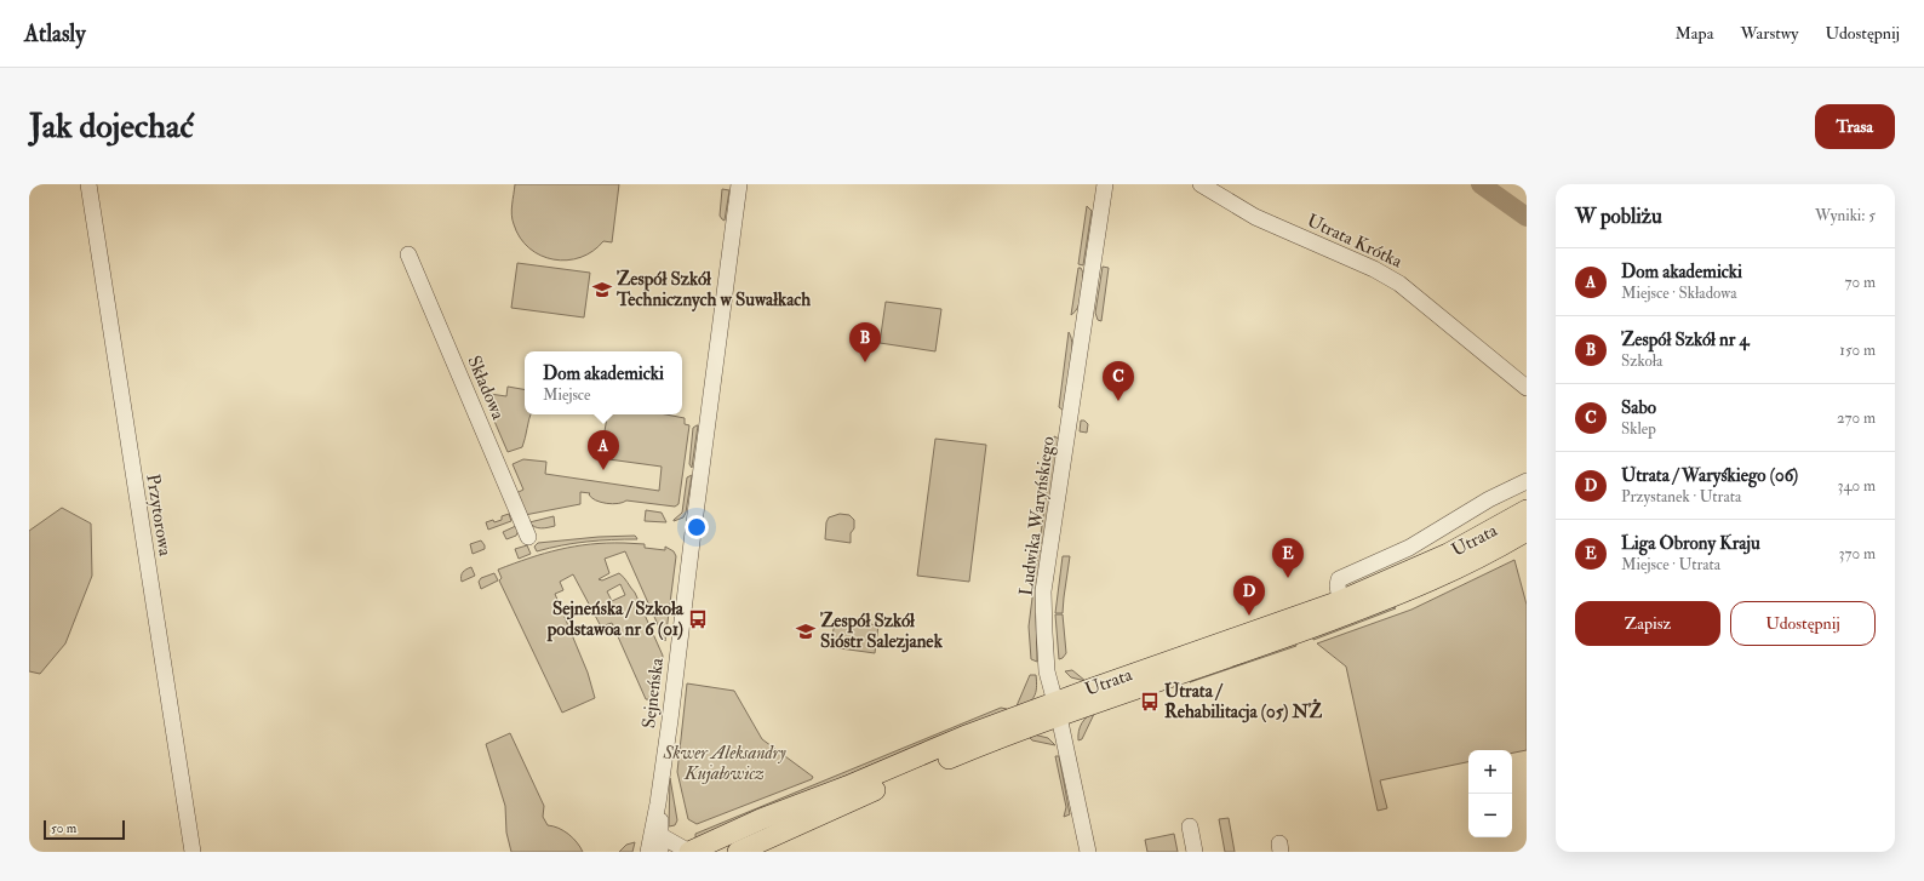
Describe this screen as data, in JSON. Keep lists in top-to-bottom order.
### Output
{
  "streets": {
    "main road": ["Utrata"],
    "street": [
      "Utrata Krótka",
      "Składowa",
      "Przytorowa",
      "Ludwika Waryńskiego",
      "Sejneńska"
    ]
  },
  "crossings": [
    ["Ludwika Waryńskiego", "Utrata"]
  ],
  "parks": ["Skwer Aleksandry Kujałowicz"],
  "places": {
    "school or university": ["Zespół Szkół Technicznych w Suwałkach", "Zespół Szkół Sióstr Salezjanek"],
    "bus stop": ["Sejneńska / Szkoła podstawoa nr 6 (01)", "Utrata / Rehabilitacja (05) NŻ"]
  },
  "scale_bar": "50 m",
  "page": {
    "header": "Atlasly",
    "nav": ["Mapa", "Warstwy", "Udostępnij"],
    "buttons": [
      "Trasa",
      ["Zapisz", "Udostępnij"]
    ],
    "title": "Jak dojechać",
    "heading": ["W pobliżu", "Wyniki: 5"],
    "list": [
      {
        "mark": "A",
        "name": "Dom akademicki",
        "note": "Miejsce · Składowa",
        "value": "70 m"
      },
      {
        "mark": "B",
        "name": "Zespół Szkół nr 4",
        "note": "Szkoła",
        "value": "150 m"
      },
      {
        "mark": "C",
        "name": "Sabo",
        "note": "Sklep",
        "value": "270 m"
      },
      {
        "mark": "D",
        "name": "Utrata / Waryśkiego (06)",
        "note": "Przystanek · Utrata",
        "value": "340 m"
      },
      {
        "mark": "E",
        "name": "Liga Obrony Kraju",
        "note": "Miejsce · Utrata",
        "value": "370 m"
      }
    ],
    "pins": [
      "B",
      "C",
      "A",
      "E",
      "D"
    ],
    "popup": ["Dom akademicki", "Miejsce"],
    "map_buttons": ["+", "−"],
    "scale": "50 m"
  }
}
